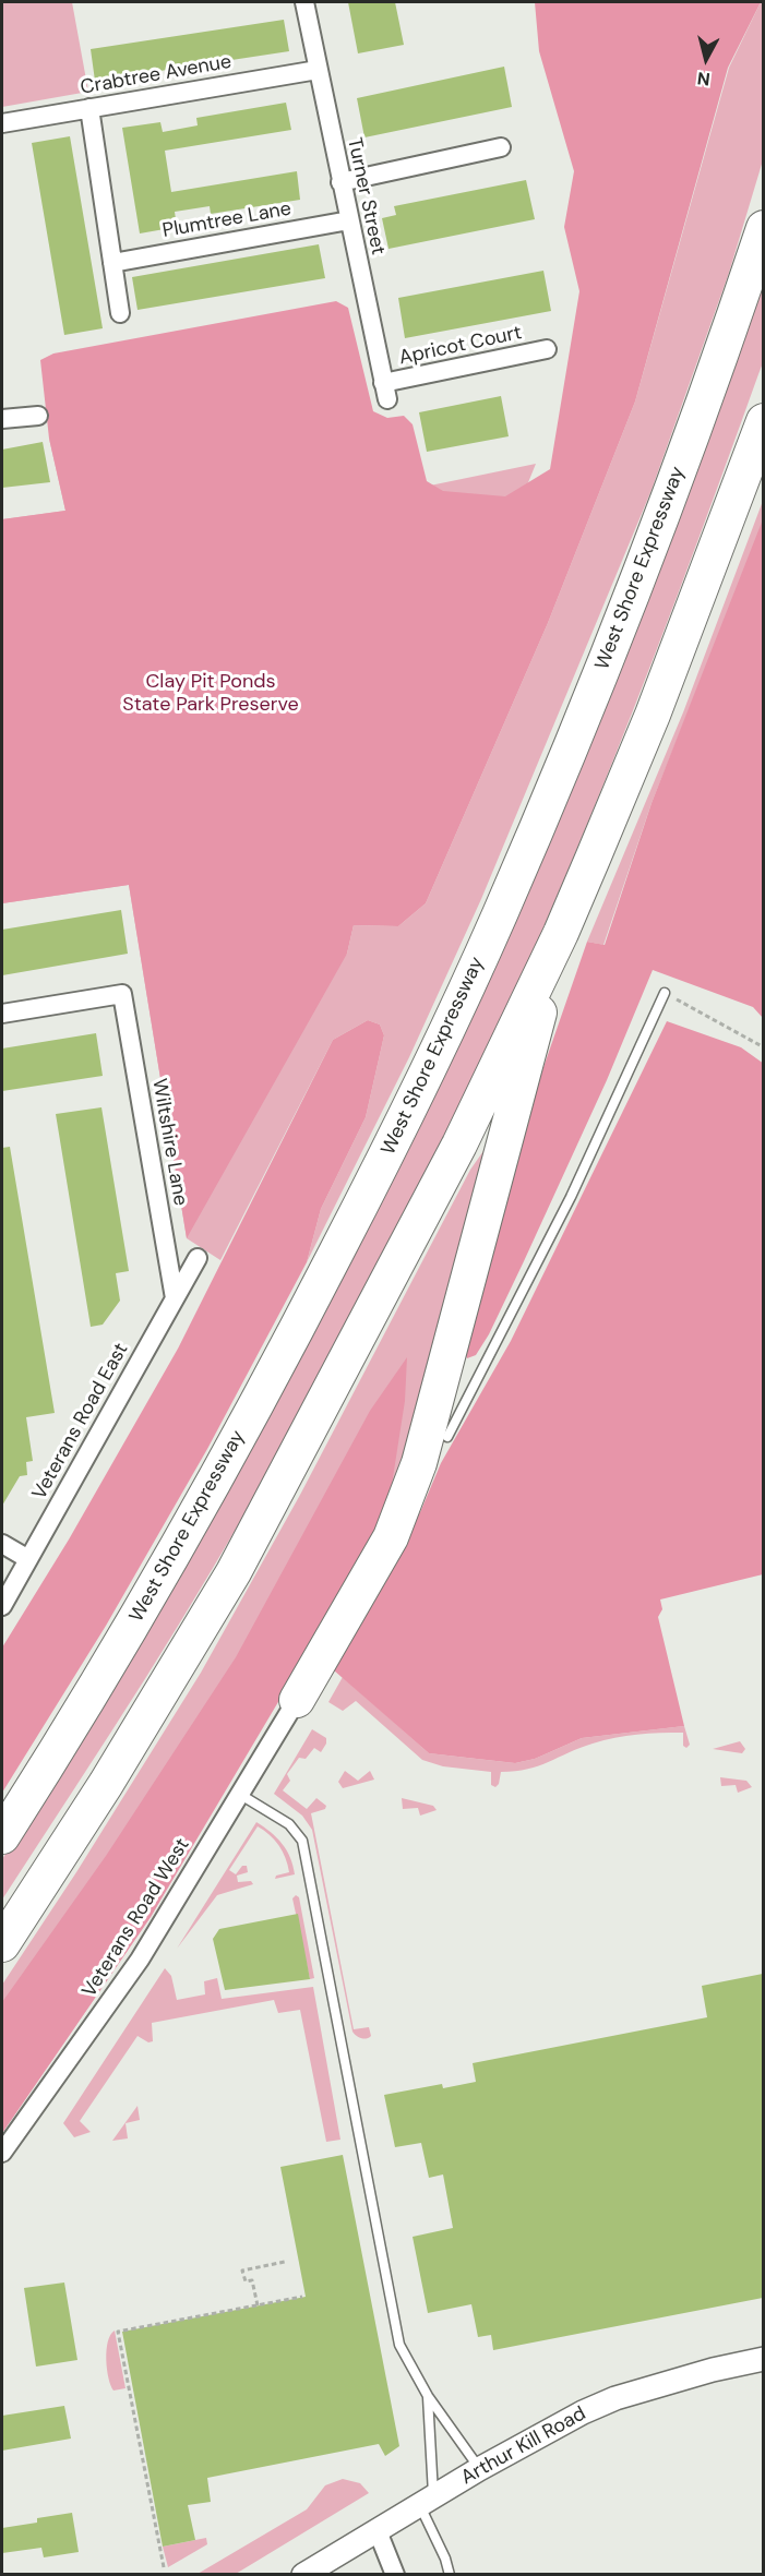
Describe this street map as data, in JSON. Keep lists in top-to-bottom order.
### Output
{
  "streets": {
    "highway": ["West Shore Expressway"],
    "street": [
      "Crabtree Avenue",
      "Turner Street",
      "Plumtree Lane",
      "Apricot Court",
      "Wiltshire Lane",
      "Veterans Road East",
      "Veterans Road West",
      "Arthur Kill Road"
    ]
  },
  "crossings": [
    ["Crabtree Avenue", "Turner Street"],
    ["Turner Street", "Plumtree Lane"],
    ["Turner Street", "Apricot Court"],
    ["Wiltshire Lane", "Veterans Road East"]
  ],
  "parks": ["Clay Pit Ponds State Park Preserve"],
  "north": "bottom"
}
